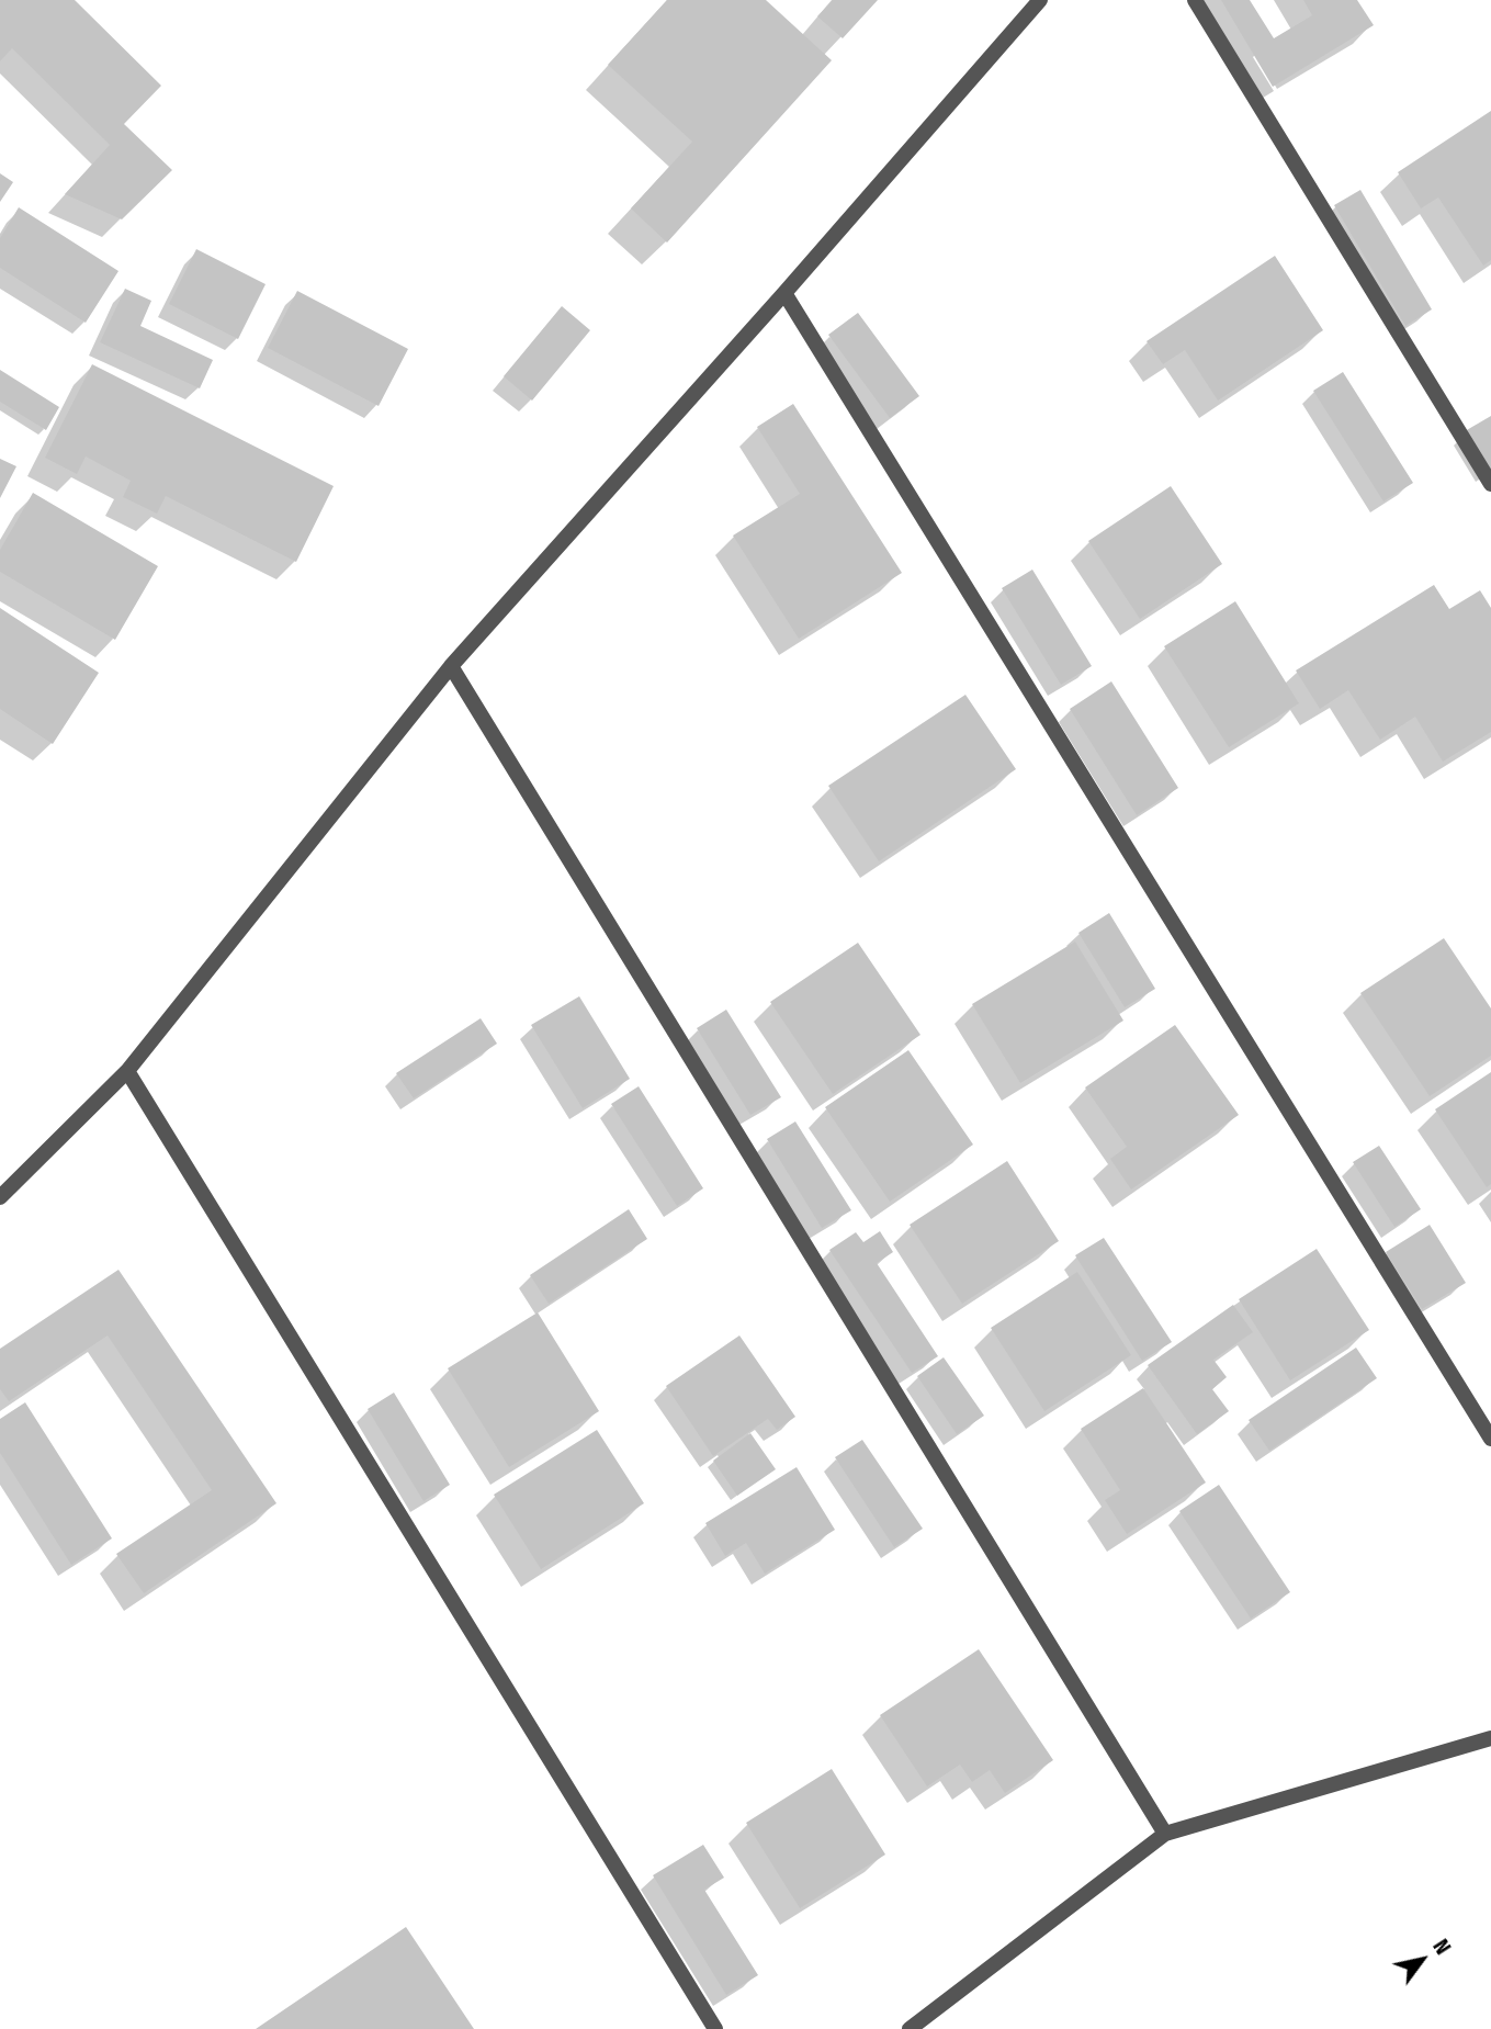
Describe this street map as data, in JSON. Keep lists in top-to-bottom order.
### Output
{
  "north": "top right"
}
